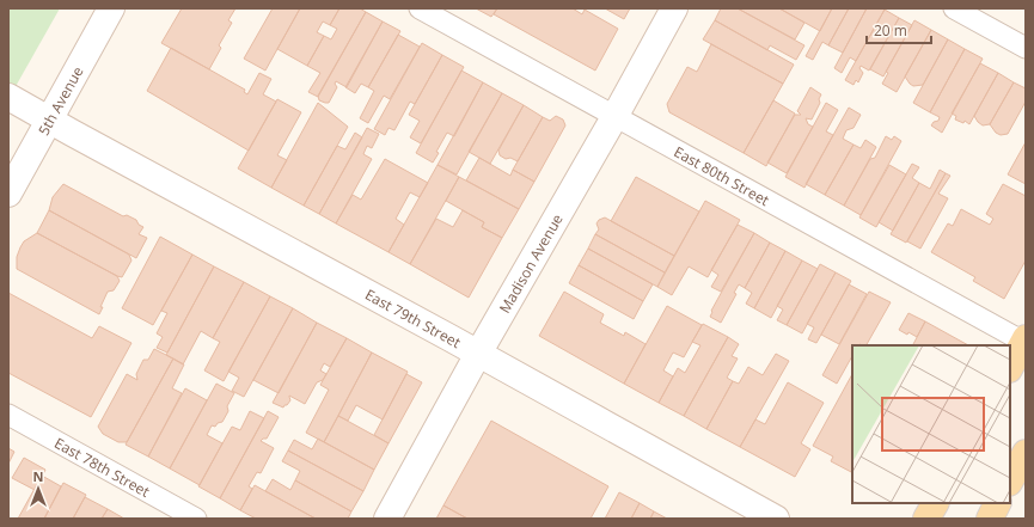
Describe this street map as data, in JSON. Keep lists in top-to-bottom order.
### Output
{
  "streets": {
    "main road": ["5th Avenue", "Madison Avenue", "East 79th Street"],
    "street": ["East 80th Street", "East 78th Street"]
  },
  "crossings": [
    ["5th Avenue", "East 79th Street"],
    ["East 80th Street", "Madison Avenue"],
    ["Madison Avenue", "East 79th Street"]
  ],
  "scale_bar": "20 m",
  "north": "top"
}
